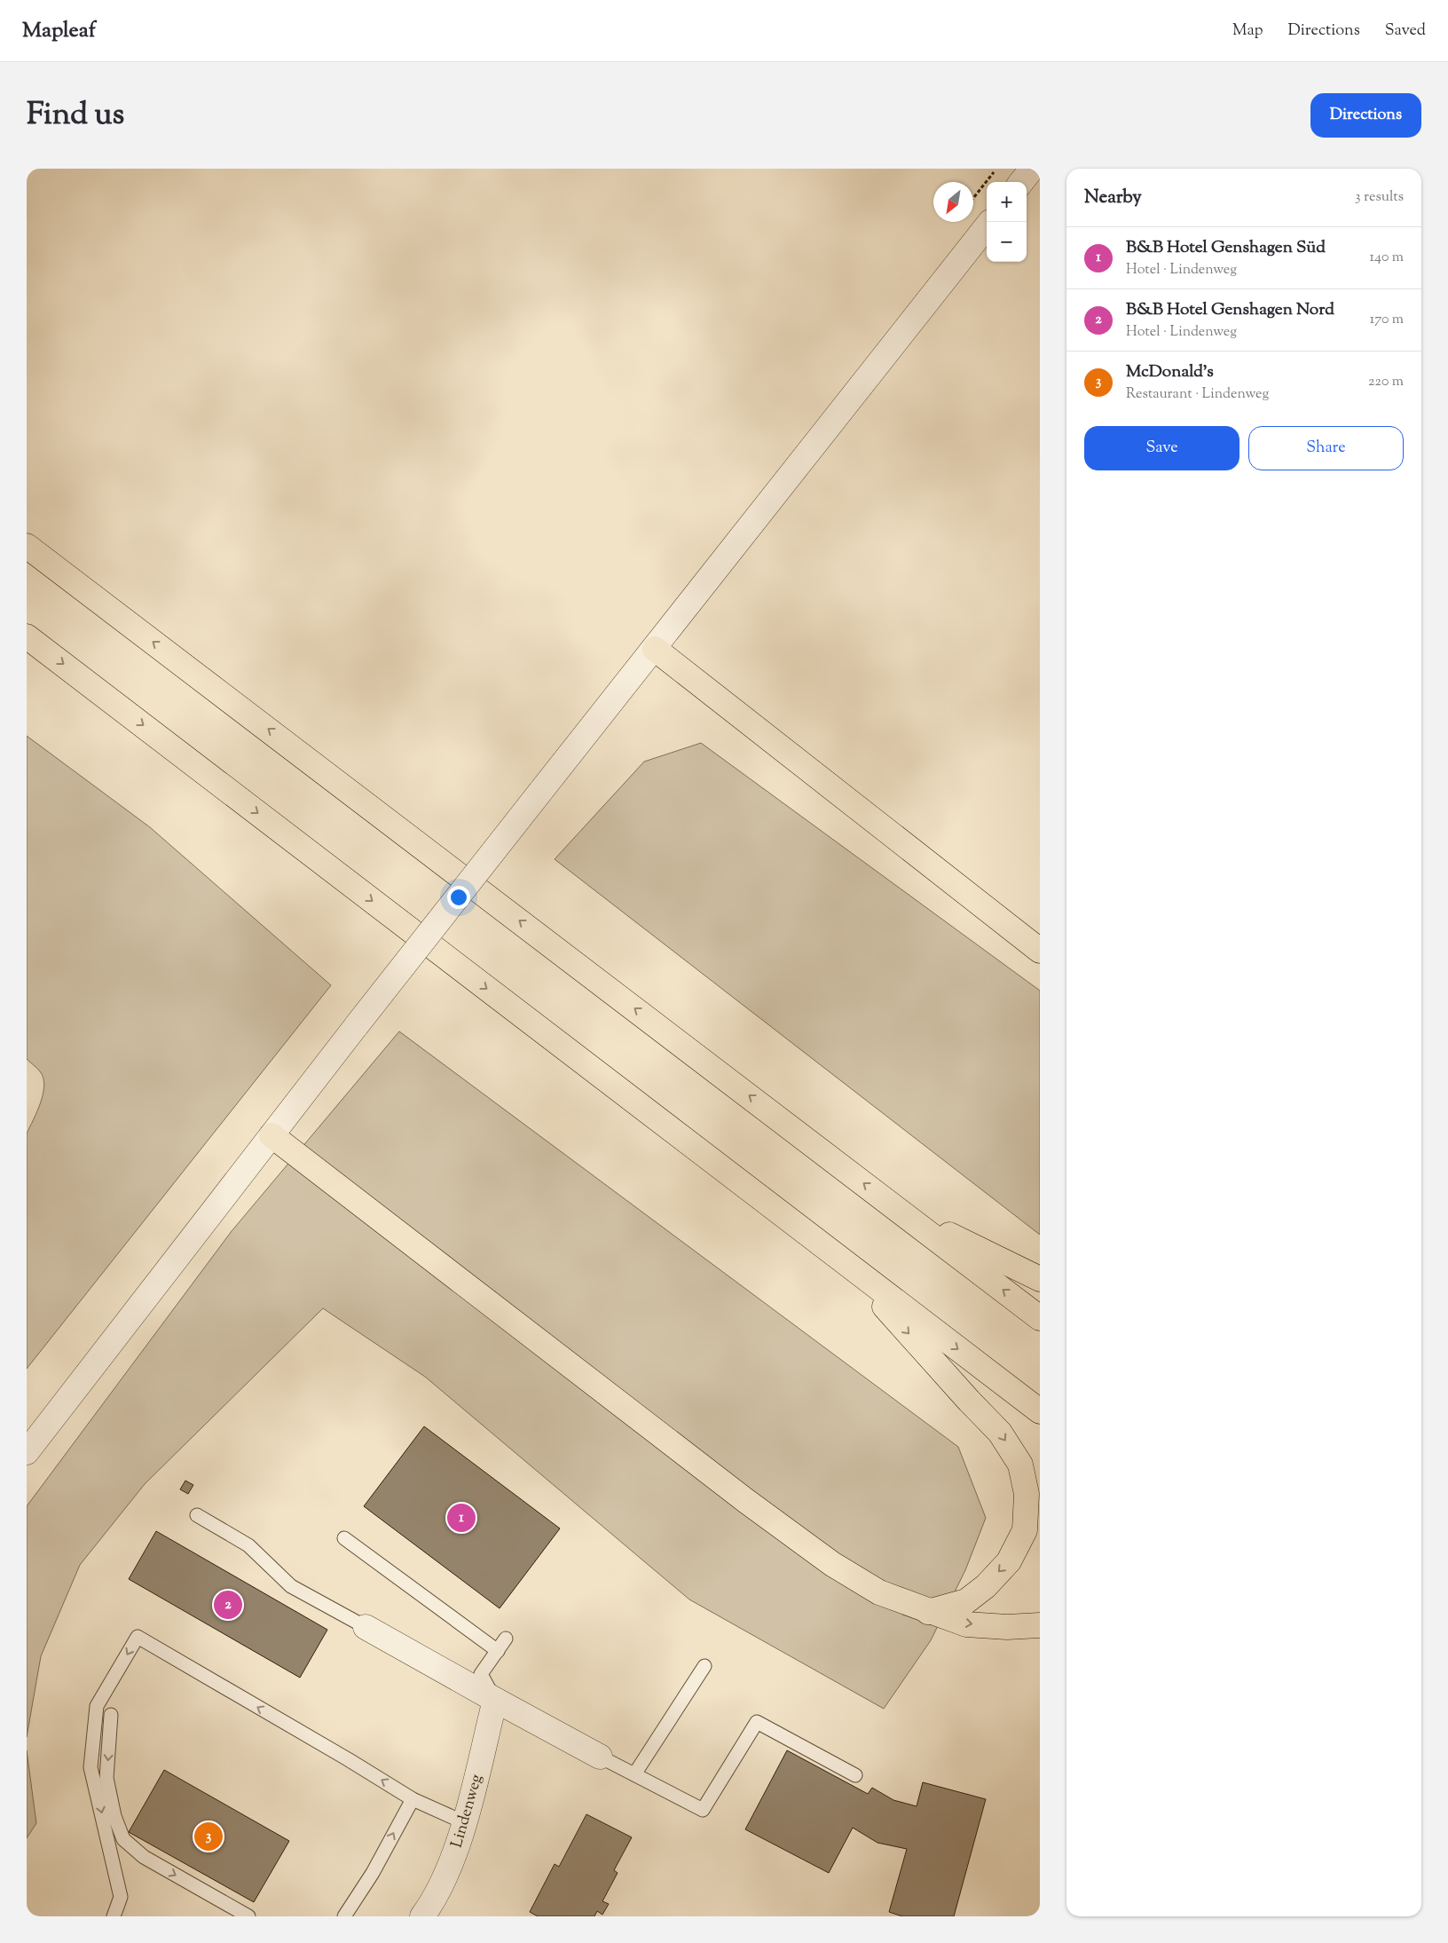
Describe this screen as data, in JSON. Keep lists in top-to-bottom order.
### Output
{
  "streets": {
    "street": ["Lindenweg"]
  },
  "north": "bottom left",
  "page": {
    "header": "Mapleaf",
    "nav": ["Map", "Directions", "Saved"],
    "title": "Find us",
    "buttons": [
      "Directions",
      ["Save", "Share"]
    ],
    "heading": ["Nearby", "3 results"],
    "map_buttons": ["+", "−"],
    "list": [
      {
        "mark": "1",
        "name": "B&B Hotel Genshagen Süd",
        "note": "Hotel · Lindenweg",
        "value": "140 m"
      },
      {
        "mark": "2",
        "name": "B&B Hotel Genshagen Nord",
        "note": "Hotel · Lindenweg",
        "value": "170 m"
      },
      {
        "mark": "3",
        "name": "McDonald's",
        "note": "Restaurant · Lindenweg",
        "value": "220 m"
      }
    ],
    "pins": ["1", "2", "3"]
  }
}
